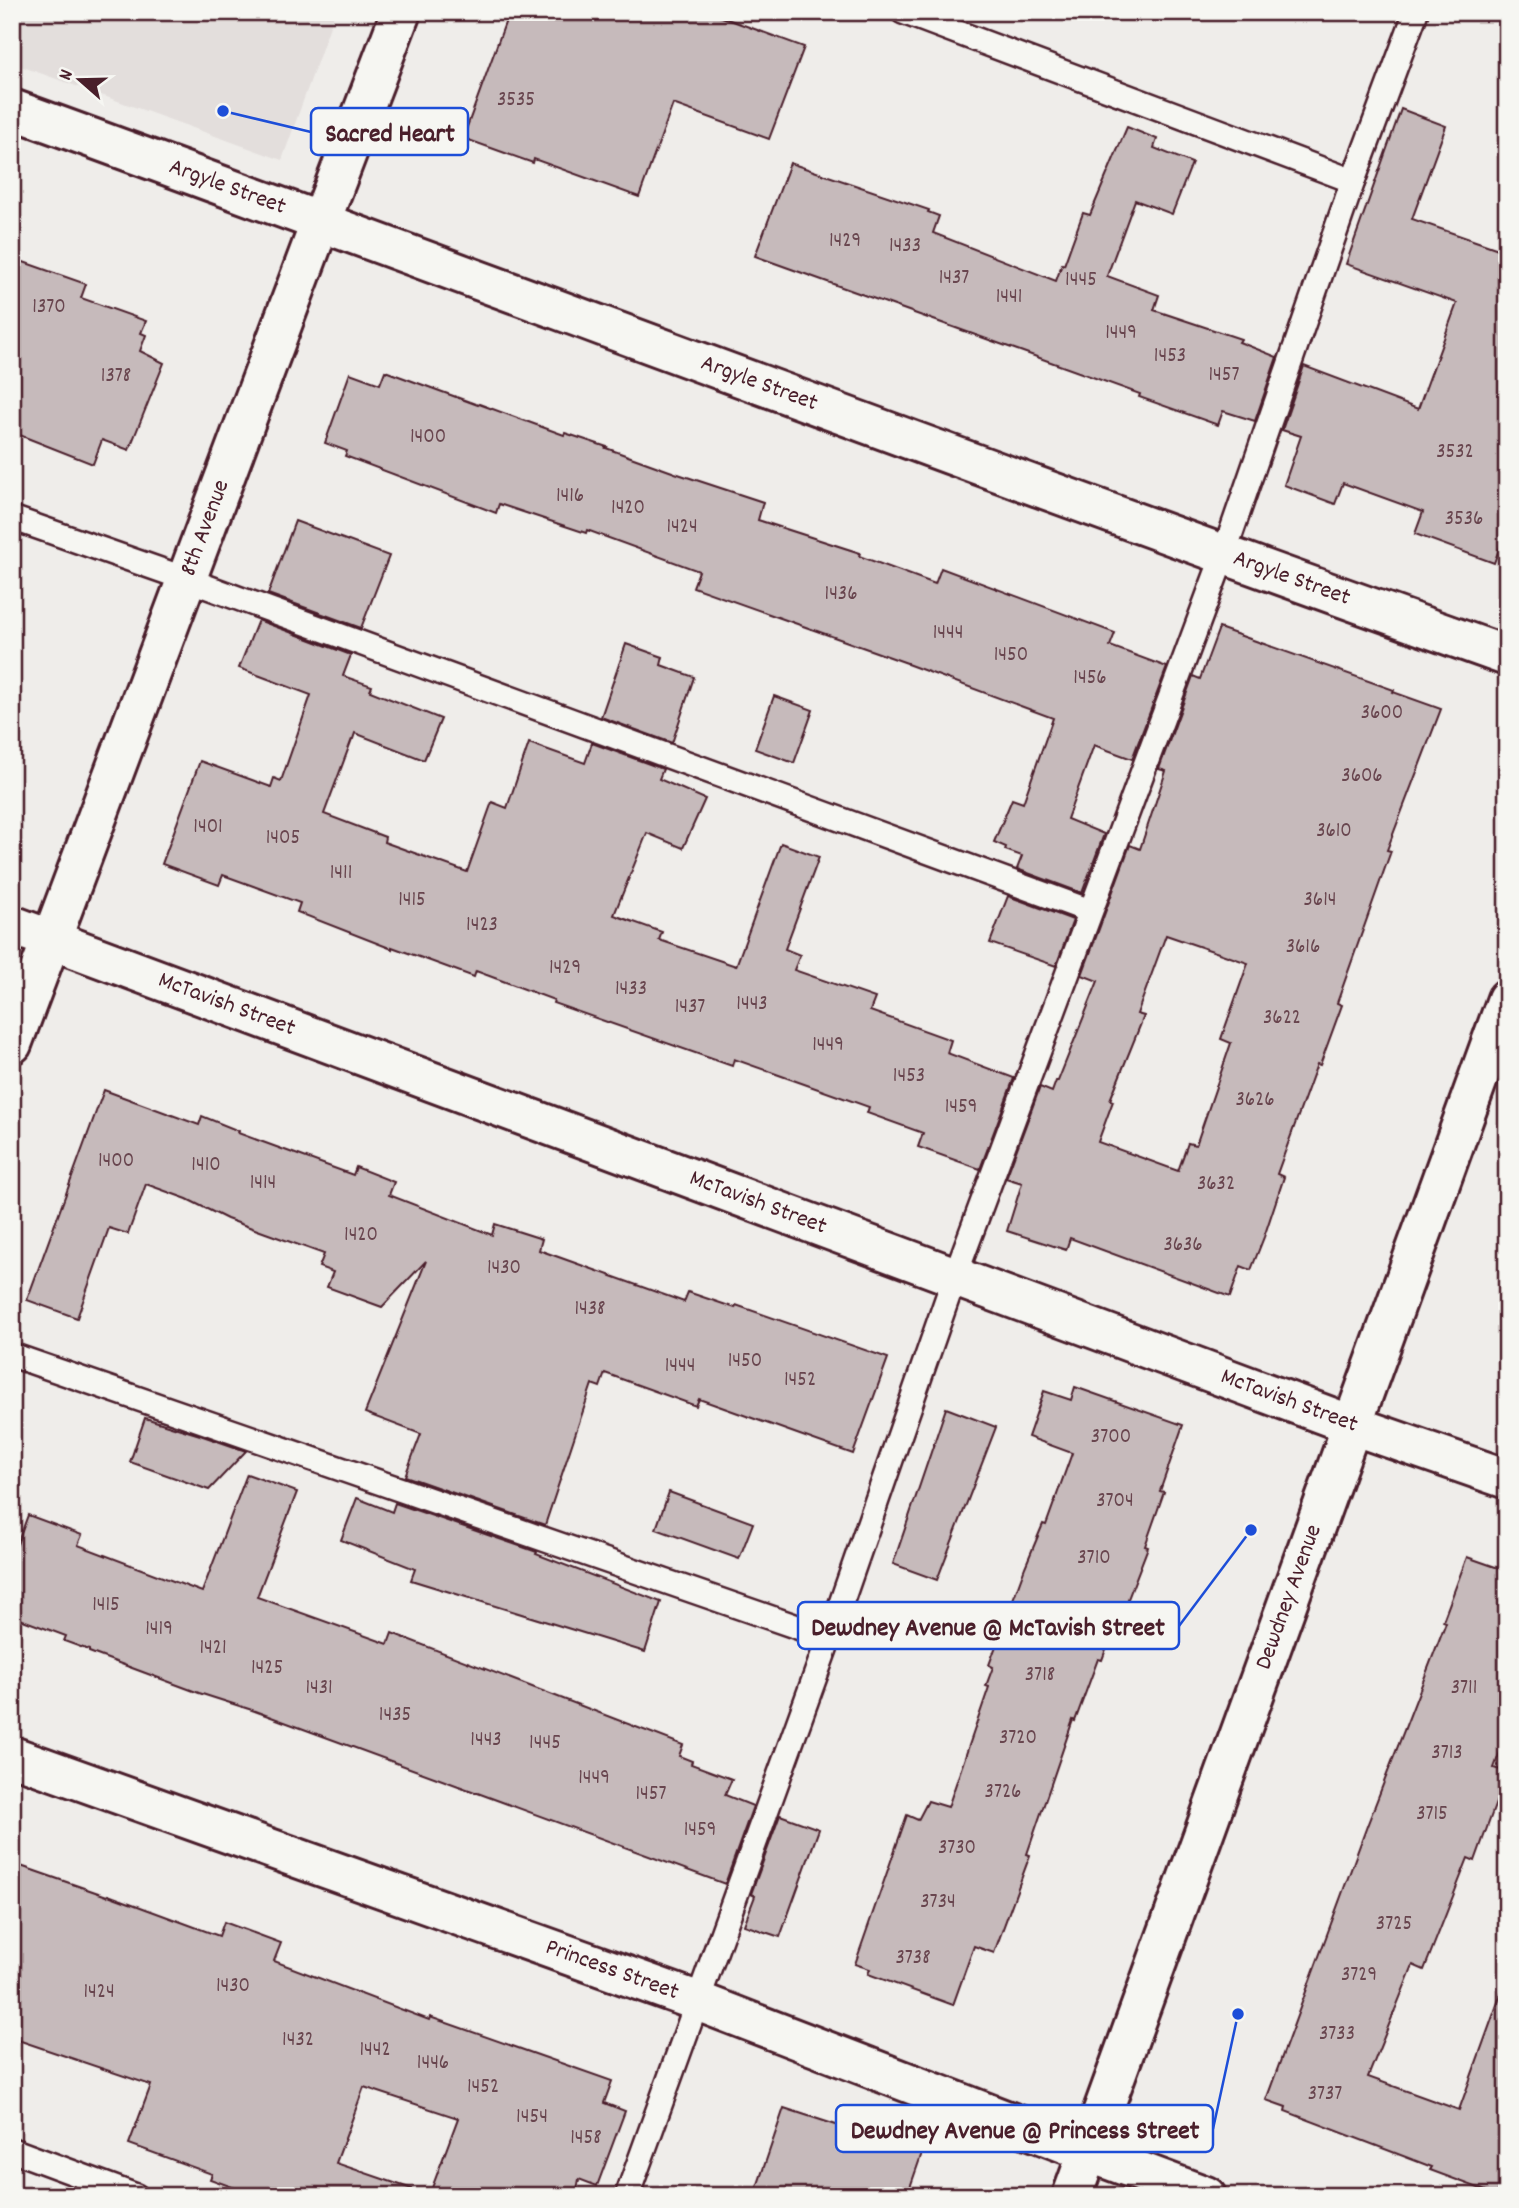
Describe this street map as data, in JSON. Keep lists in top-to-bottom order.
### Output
{
  "streets": {
    "street": [
      "Argyle Street",
      "8th Avenue",
      "McTavish Street",
      "Dewdney Avenue",
      "Princess Street"
    ]
  },
  "crossings": [
    ["Argyle Street", "8th Avenue"],
    ["8th Avenue", "McTavish Street"],
    ["McTavish Street", "Dewdney Avenue"],
    ["Dewdney Avenue", "Princess Street"]
  ],
  "places": ["Sacred Heart", "Dewdney Avenue @ McTavish Street", "Dewdney Avenue @ Princess Street"],
  "house_numbers": [
    "3535",
    "1429",
    "1433",
    "1437",
    "1445",
    "1441",
    "1370",
    "1449",
    "1453",
    "1457",
    "1378",
    "1400",
    "3532",
    "1416",
    "1420",
    "3536",
    "1424",
    "1436",
    "1444",
    "1450",
    "1456",
    "3600",
    "3606",
    "1401",
    "3610",
    "1405",
    "1411",
    "1415",
    "3614",
    "1423",
    "3616",
    "1429",
    "1433",
    "1443",
    "1437",
    "3622",
    "1449",
    "1453",
    "3626",
    "1459",
    "1400",
    "1410",
    "1414",
    "3632",
    "1420",
    "3636",
    "1430",
    "1438",
    "1450",
    "1444",
    "1452",
    "3700",
    "3704",
    "3710",
    "1415",
    "1419",
    "1421",
    "1425",
    "3718",
    "1431",
    "3711",
    "1435",
    "3720",
    "1443",
    "1445",
    "3713",
    "1449",
    "3726",
    "1457",
    "3715",
    "1459",
    "3730",
    "3734",
    "3725",
    "3738",
    "3729",
    "1430",
    "1424",
    "3733",
    "1432",
    "1442",
    "1446",
    "1452",
    "3737",
    "1454",
    "1458"
  ],
  "north": "left"
}
